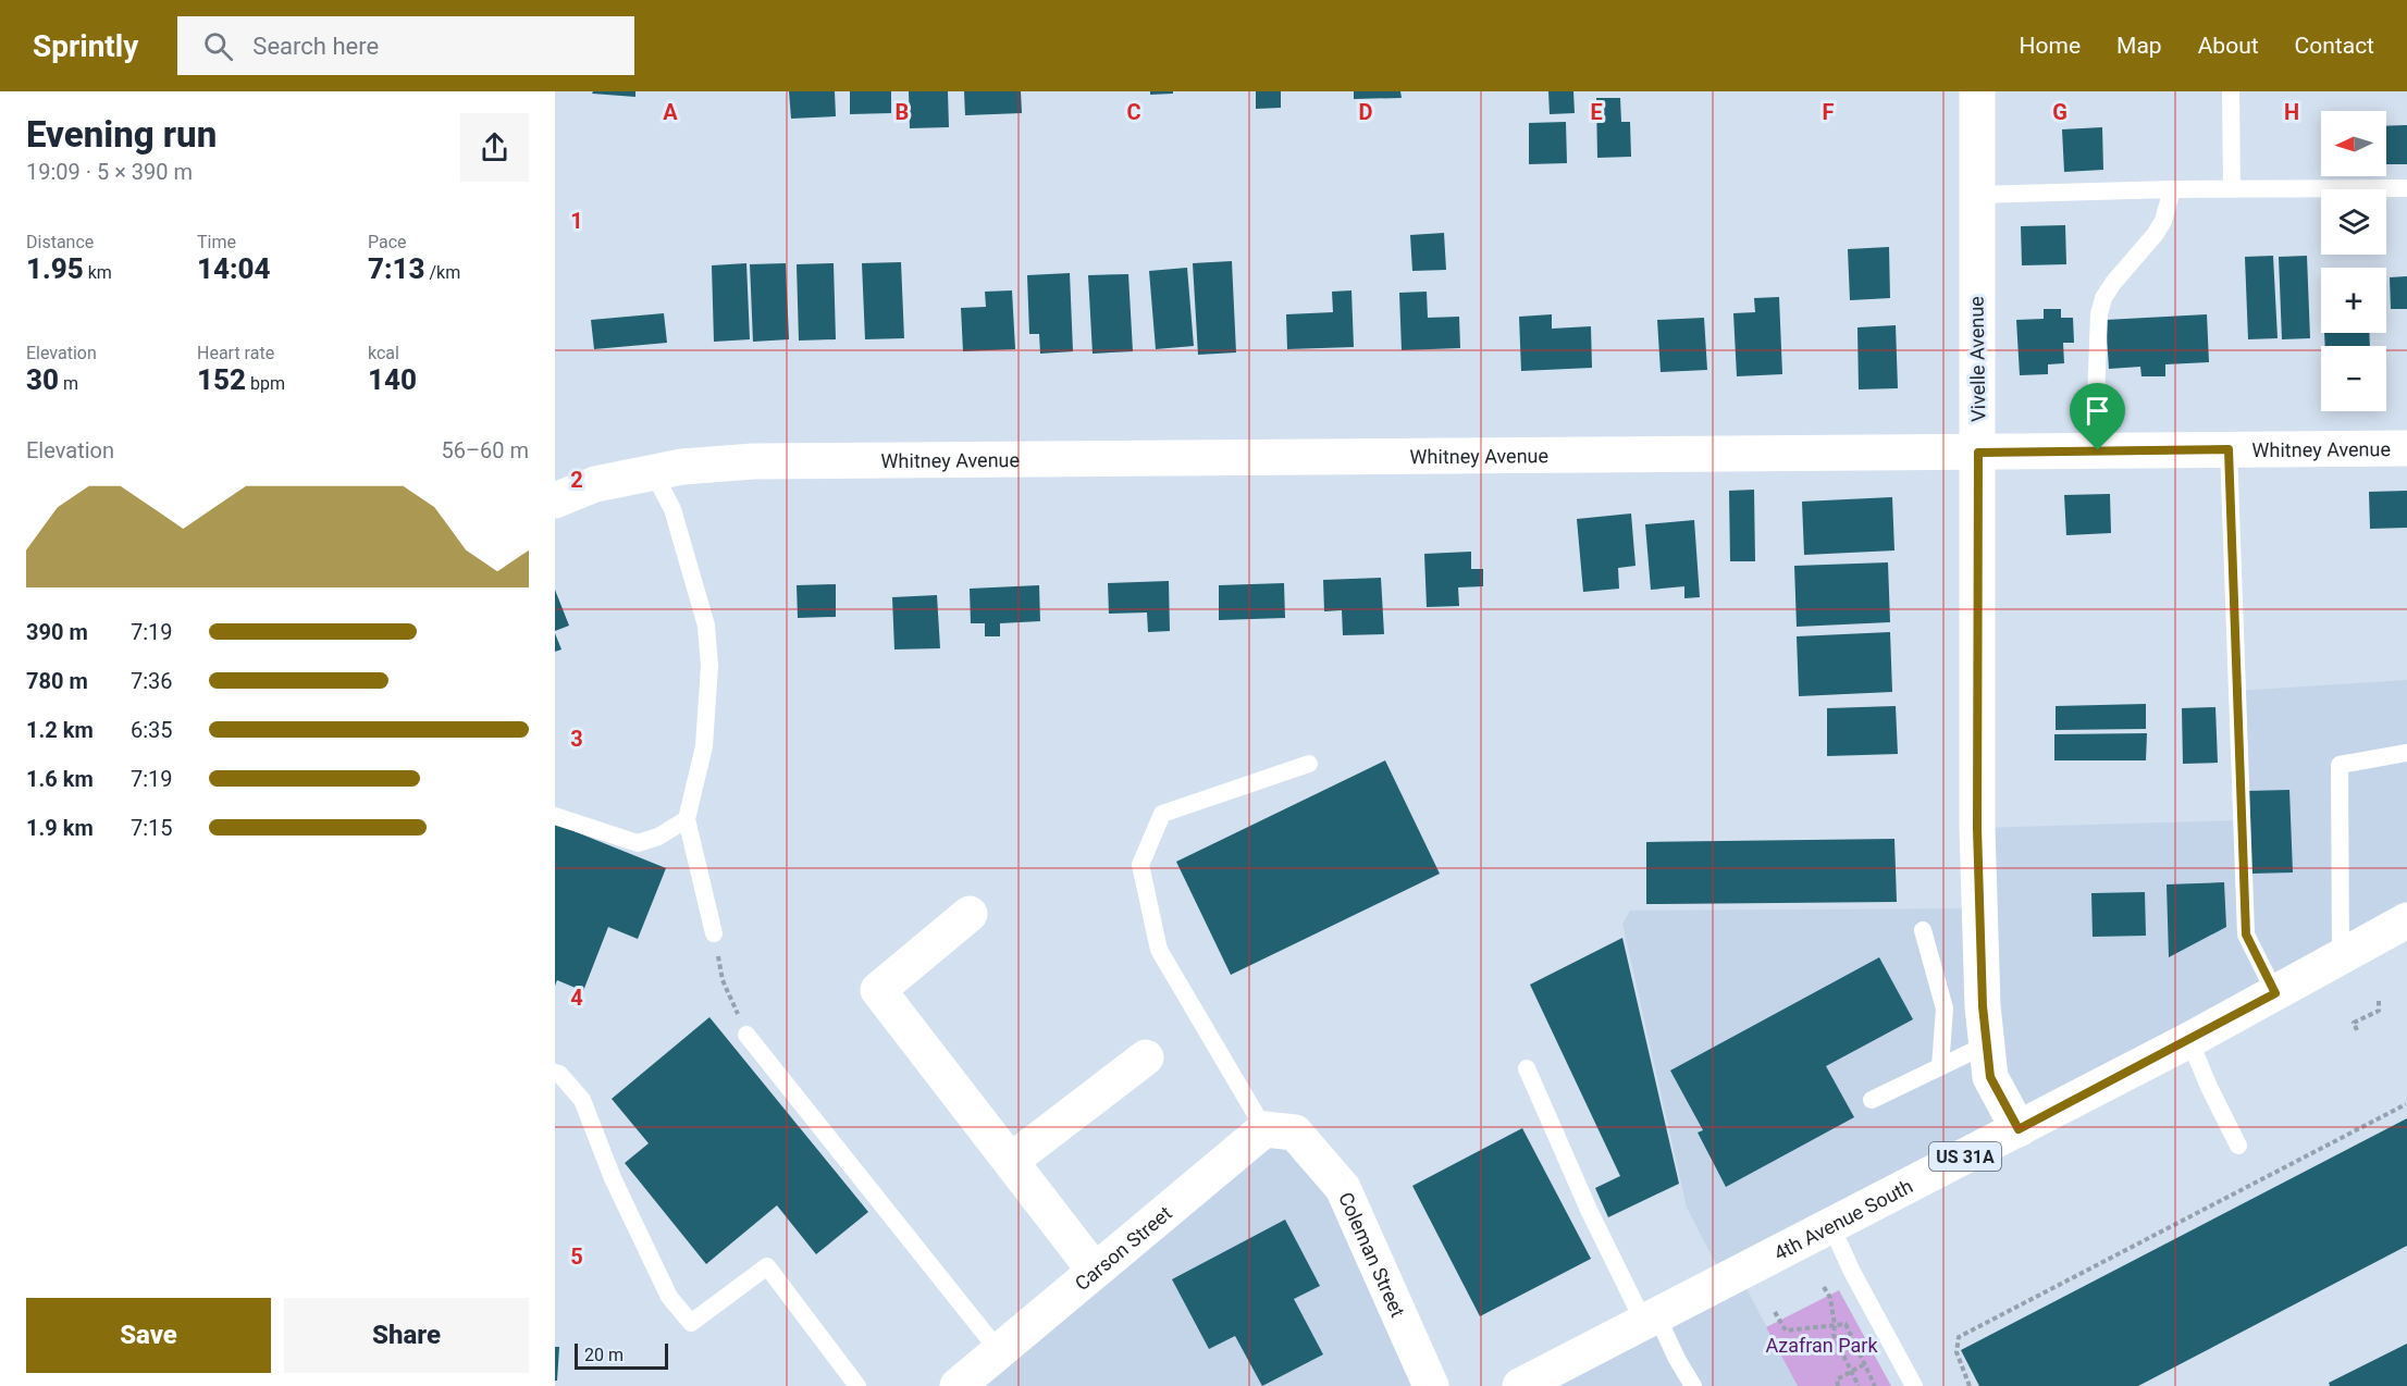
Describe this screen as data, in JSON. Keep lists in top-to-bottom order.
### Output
{
  "streets": {
    "street": [
      "Vivelle Avenue",
      "Whitney Avenue",
      "US 31A",
      "4th Avenue South",
      "Carson Street",
      "Coleman Street"
    ]
  },
  "crossings": [
    ["Vivelle Avenue", "Whitney Avenue"],
    ["Vivelle Avenue", "4th Avenue South"],
    ["Carson Street", "Coleman Street"]
  ],
  "parks": ["Azafran Park"],
  "scale_bar": "20 m",
  "north": "left",
  "page": {
    "header": "Sprintly",
    "search": "Search here",
    "nav": [
      "Home",
      "Map",
      "About",
      "Contact"
    ],
    "heading": ["Evening run", "19:09 · 5 × 390 m"],
    "map_buttons": ["+", "−"],
    "stats": [
      ["Distance", "1.95 km"],
      ["Time", "14:04"],
      ["Pace", "7:13 /km"],
      ["Elevation", "30 m"],
      ["Heart rate", "152 bpm"],
      ["kcal", "140"]
    ],
    "chart": ["Elevation", "56–60 m"],
    "list": [
      {
        "name": "390 m",
        "note": "7:19"
      },
      {
        "name": "780 m",
        "note": "7:36"
      },
      {
        "name": "1.2 km",
        "note": "6:35"
      },
      {
        "name": "1.6 km",
        "note": "7:19"
      },
      {
        "name": "1.9 km",
        "note": "7:15"
      }
    ],
    "buttons": ["Save", "Share"],
    "scale": "20 m"
  },
  "grid": {
    "columns": [
      "A",
      "B",
      "C",
      "D",
      "E",
      "F",
      "G",
      "H"
    ],
    "rows": [
      "1",
      "2",
      "3",
      "4",
      "5"
    ]
  }
}
